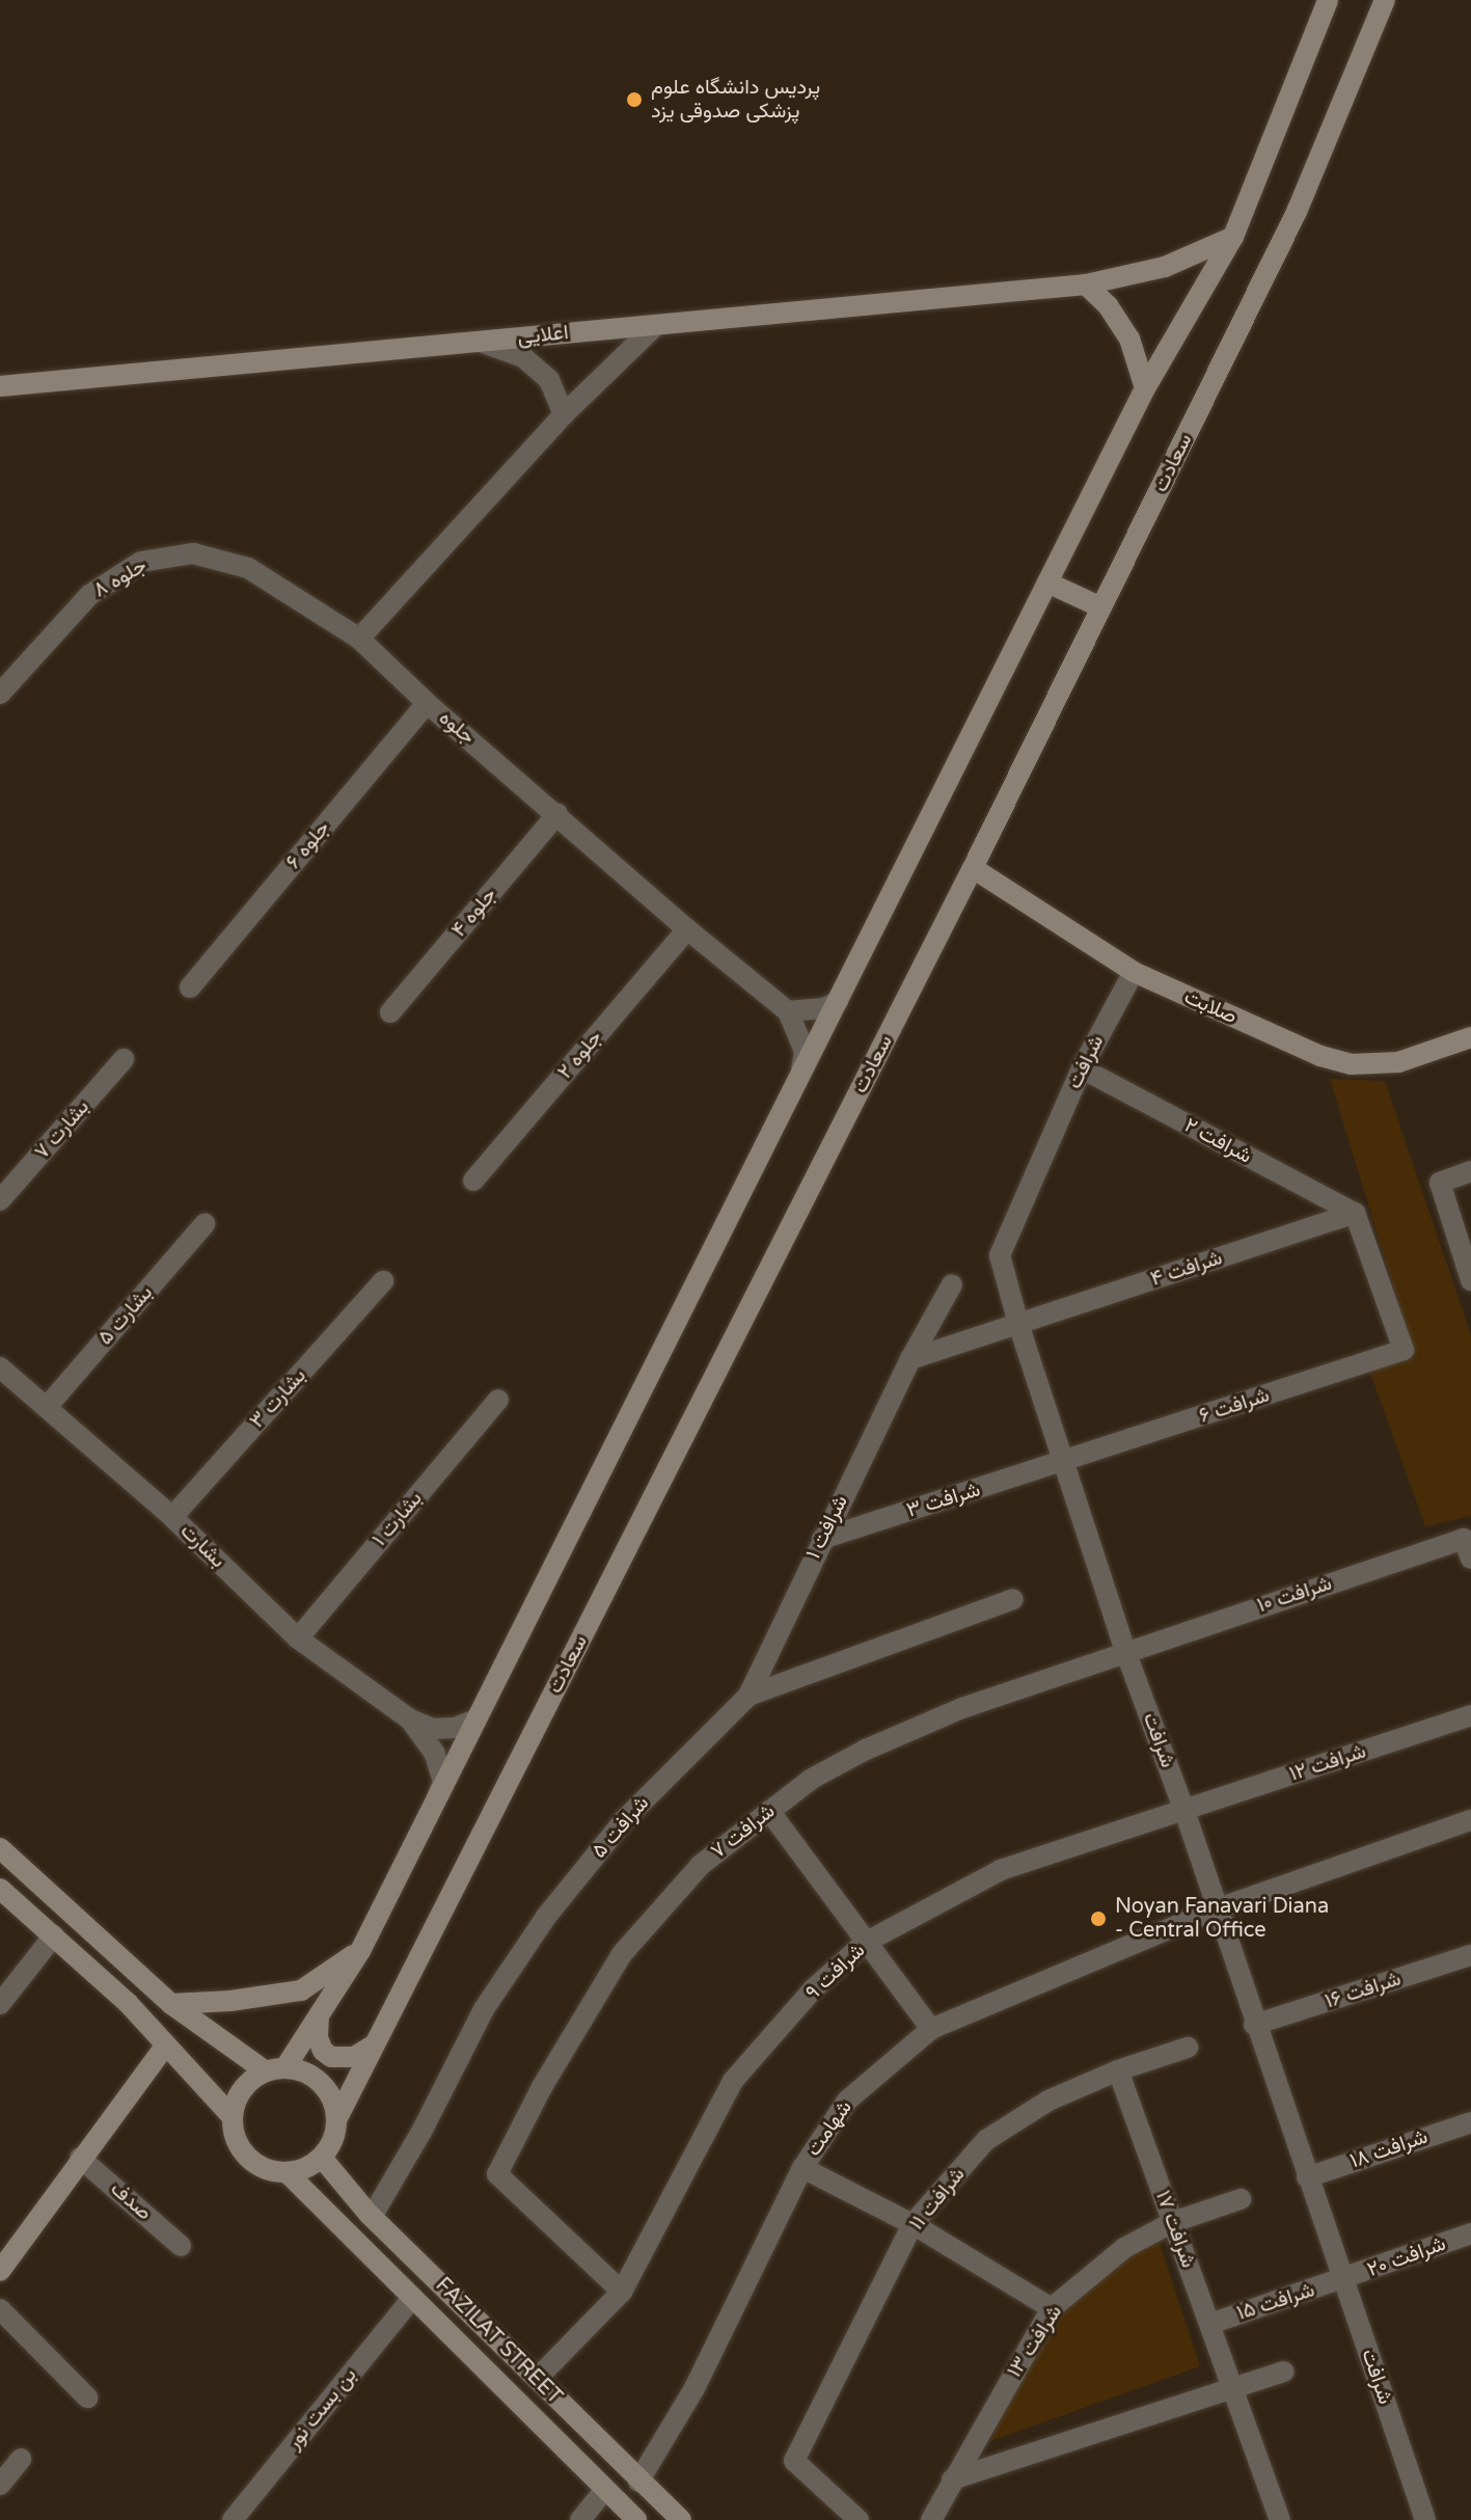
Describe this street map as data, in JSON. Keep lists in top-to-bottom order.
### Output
{
  "streets": {
    "street": [
      "اعلایی",
      "سعادت",
      "جلوه ۸",
      "جلوه",
      "جلوه ۶",
      "جلوه ۴",
      "صلابت",
      "جلوه ۲",
      "شرافت",
      "بشارت ۷",
      "شرافت ۲",
      "شرافت ۴",
      "بشارت ۵",
      "بشارت ۳",
      "شرافت ۶",
      "شرافت ۳",
      "بشارت ۱",
      "شرافت ۱",
      "بشارت",
      "شرافت ۱۰",
      "شرافت ۱۲",
      "شرافت ۵",
      "شرافت ۷",
      "شرافت ۹",
      "شرافت ۱۶",
      "شهامت",
      "شرافت ۱۸",
      "شرافت ۱۱",
      "صدف",
      "شرافت ۱۷",
      "شرافت ۲۰",
      "شرافت ۱۵",
      "FAZILAT STREET",
      "شرافت ۱۳",
      "بن بست نور"
    ]
  },
  "crossings": [
    ["سعادت", "صلابت"],
    ["سعادت", "FAZILAT STREET"],
    ["جلوه ۸", "جلوه"],
    ["جلوه", "جلوه ۶"],
    ["جلوه", "جلوه ۴"],
    ["جلوه", "جلوه ۲"],
    ["صلابت", "شرافت"],
    ["شرافت", "شرافت ۲"],
    ["شرافت", "شرافت ۴"],
    ["شرافت", "شرافت ۶"],
    ["شرافت", "شرافت ۳"],
    ["شرافت", "شرافت ۱۰"],
    ["شرافت", "شرافت ۱۲"],
    ["شرافت", "شرافت ۷"],
    ["شرافت", "شرافت ۹"],
    ["شرافت", "شرافت ۱۶"],
    ["شرافت", "شهامت"],
    ["شرافت", "شرافت ۱۸"],
    ["شرافت", "شرافت ۲۰"],
    ["شرافت", "شرافت ۱۵"],
    ["شرافت ۲", "شرافت ۴"],
    ["شرافت ۲", "شرافت ۶"],
    ["شرافت ۴", "شرافت ۶"],
    ["بشارت ۵", "بشارت"],
    ["بشارت ۳", "بشارت"],
    ["شرافت ۶", "شرافت ۳"],
    ["شرافت ۳", "شرافت ۱"],
    ["بشارت ۱", "بشارت"],
    ["شرافت ۱", "شرافت ۵"],
    ["شرافت ۱۰", "شرافت ۷"],
    ["شرافت ۱۲", "شرافت ۹"],
    ["شرافت ۵", "FAZILAT STREET"],
    ["شرافت ۷", "شرافت ۹"],
    ["شرافت ۹", "FAZILAT STREET"],
    ["شهامت", "FAZILAT STREET"],
    ["شرافت ۱۱", "شرافت ۱۷"],
    ["شرافت ۱۷", "شرافت ۱۵"],
    ["شرافت ۱۷", "شرافت ۱۳"],
    ["شرافت ۲۰", "شرافت ۱۵"],
    ["FAZILAT STREET", "بن بست نور"]
  ],
  "places": ["پردیس دانشگاه علوم پزشکی صدوقی یزد", "Noyan Fanavari Diana - Central Office"]
}
